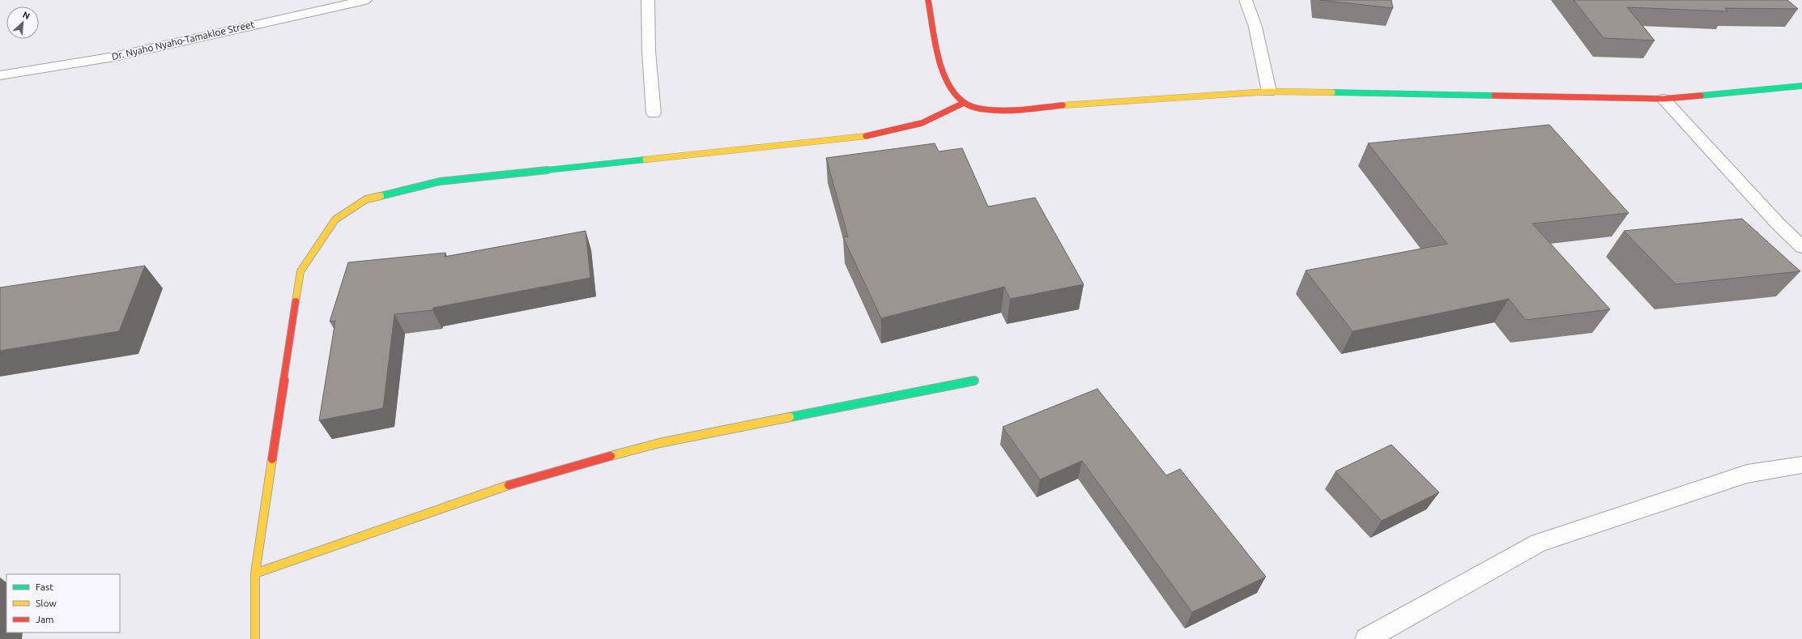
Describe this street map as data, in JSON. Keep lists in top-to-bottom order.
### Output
{
  "streets": {
    "street": ["Dr. Nyaho Nyaho-Tamakloe Street"]
  },
  "legend": ["Fast", "Slow", "Jam"],
  "north": "top right"
}
